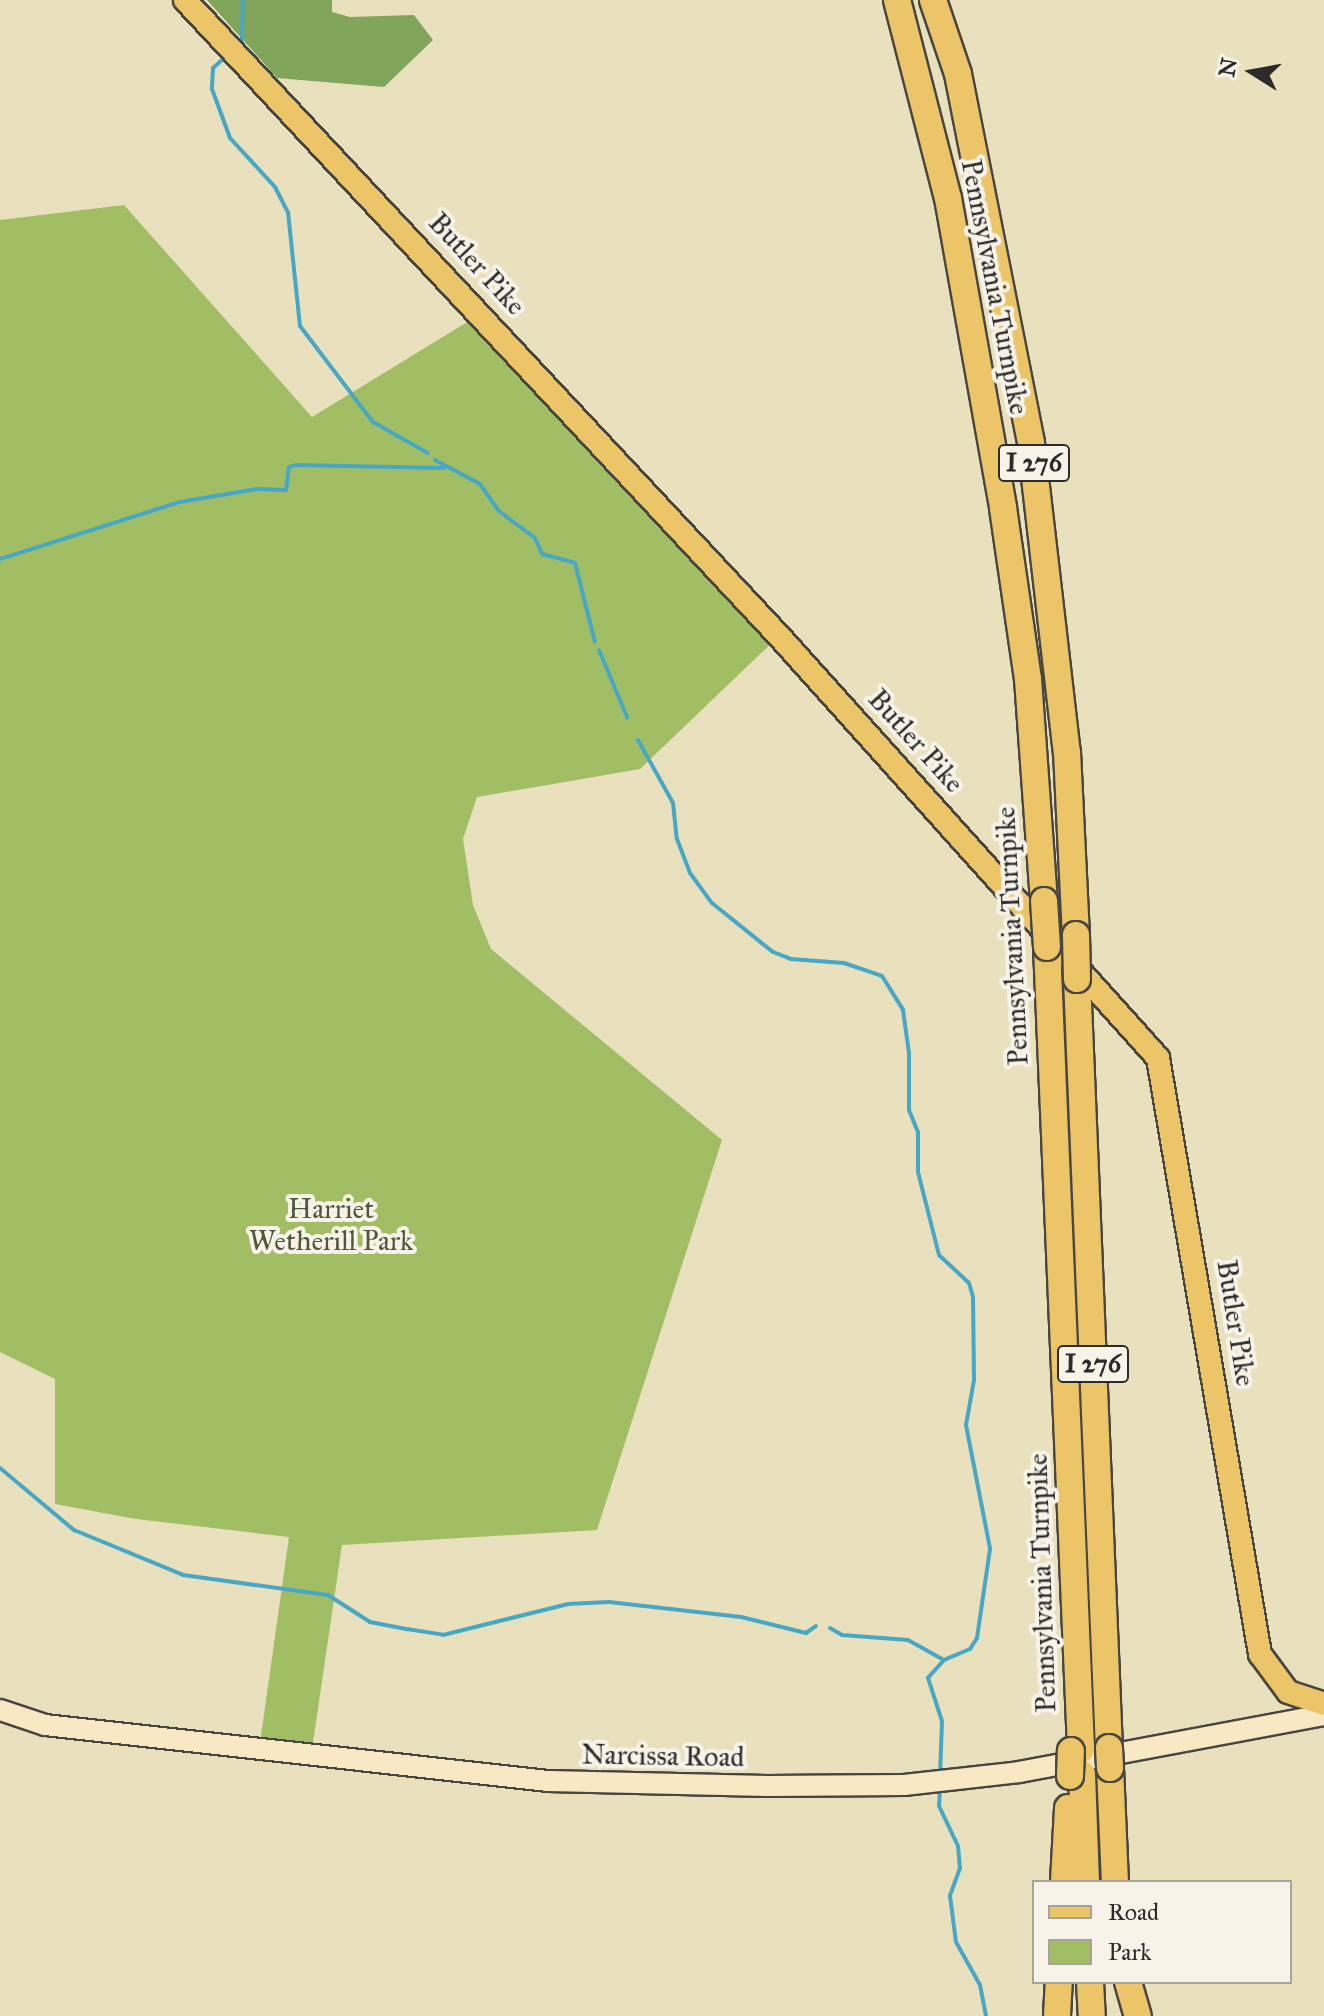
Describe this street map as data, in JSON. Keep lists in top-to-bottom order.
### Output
{
  "streets": {
    "highway": ["Pennsylvania Turnpike", "I 276"],
    "main road": ["Butler Pike"],
    "street": ["Narcissa Road"]
  },
  "parks": ["Harriet Wetherill Park"],
  "legend": ["Road", "Park"],
  "north": "left"
}
